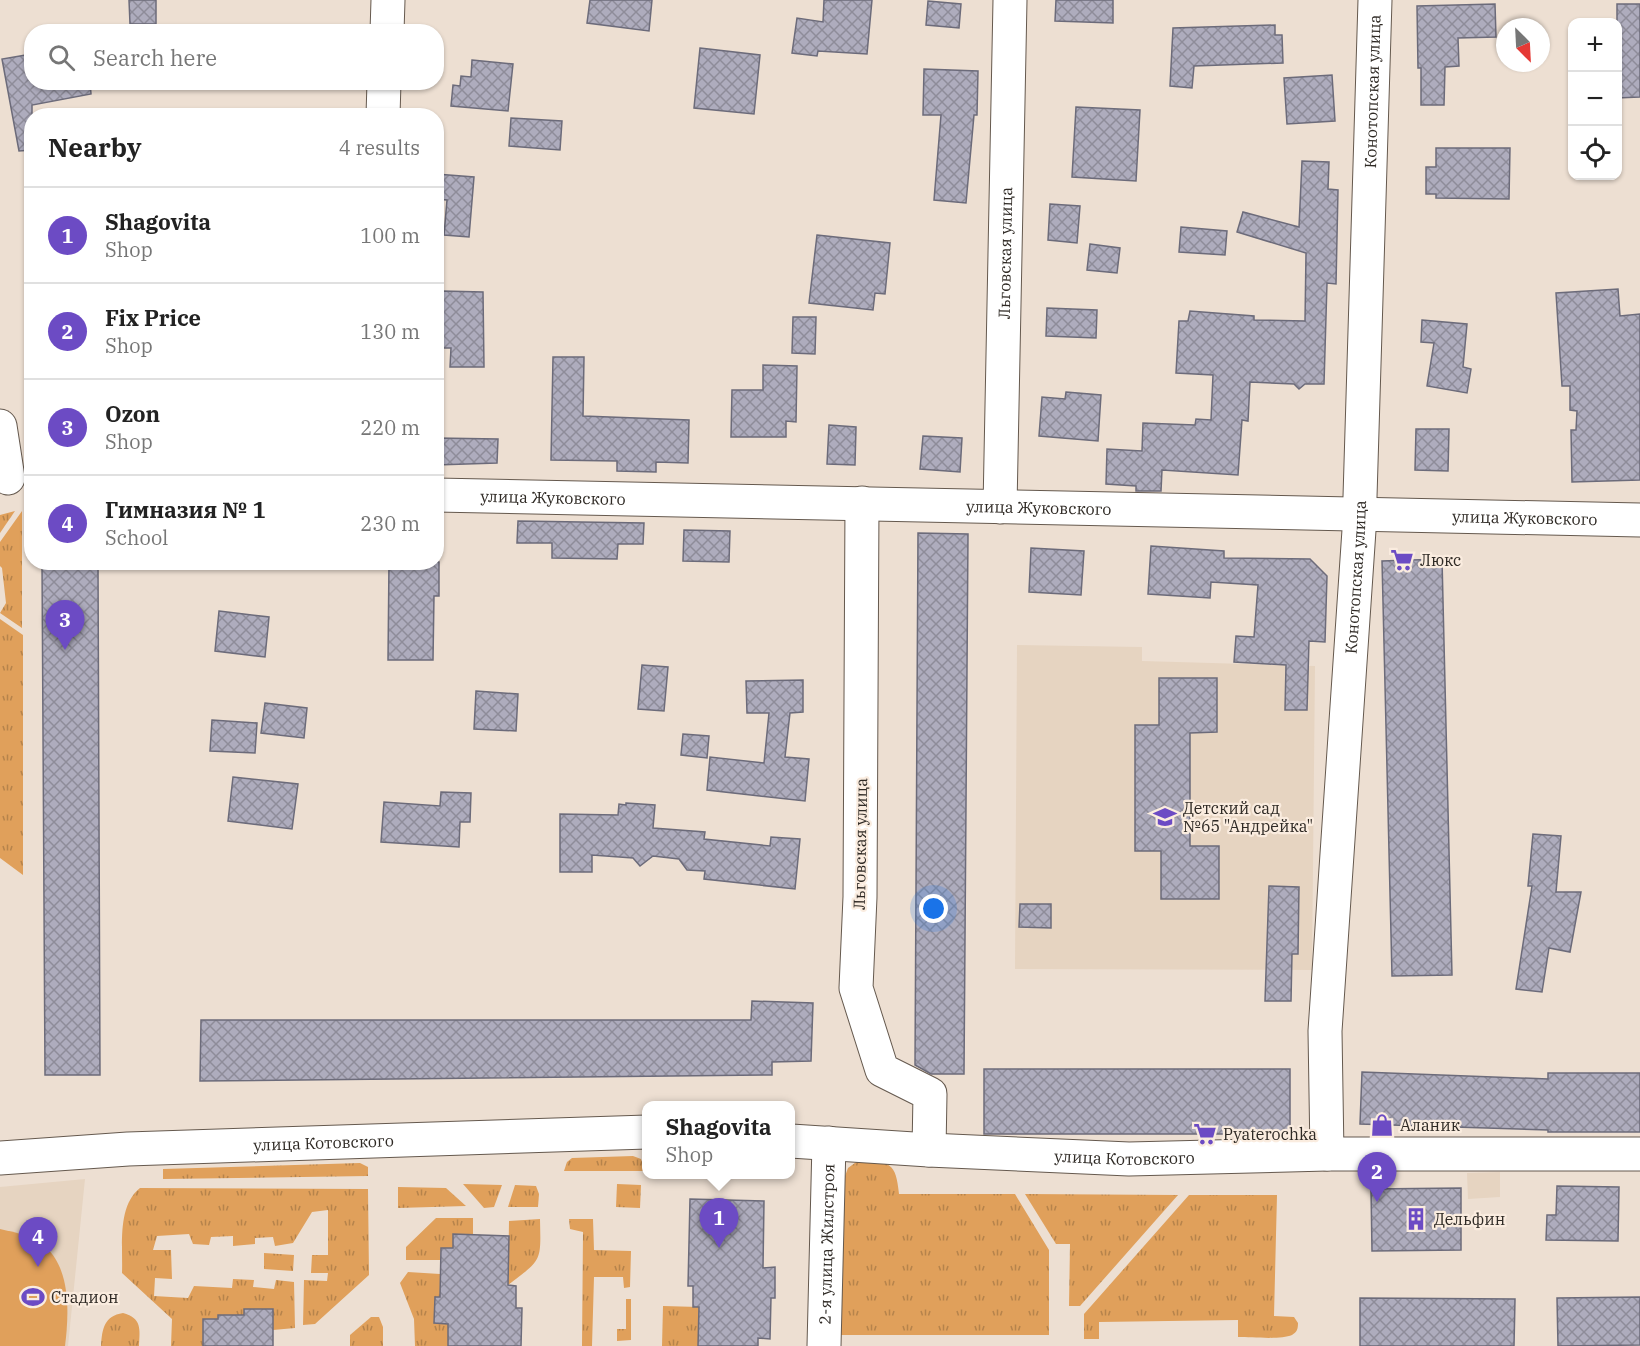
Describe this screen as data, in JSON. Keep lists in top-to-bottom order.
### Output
{
  "streets": {
    "street": [
      "Конотопская улица",
      "Льговская улица",
      "улица Жуковского",
      "улица Котовского",
      "2-я улица Жилстроя"
    ]
  },
  "crossings": [
    ["Конотопская улица", "улица Жуковского"],
    ["Конотопская улица", "улица Котовского"],
    ["Льговская улица", "улица Жуковского"],
    ["Льговская улица", "улица Котовского"],
    ["улица Котовского", "2-я улица Жилстроя"]
  ],
  "places": {
    "supermarket": ["Люкс", "Pyaterochka"],
    "school or university": ["Детский сад №65 \"Андрейка\""],
    "shop": ["Аланик"],
    "building": ["Дельфин"],
    "sports": ["Стадион"]
  },
  "north": "bottom right",
  "page": {
    "map_buttons": ["+", "−"],
    "search": "Search here",
    "heading": ["Nearby", "4 results"],
    "list": [
      {
        "mark": "1",
        "name": "Shagovita",
        "note": "Shop",
        "value": "100 m"
      },
      {
        "mark": "2",
        "name": "Fix Price",
        "note": "Shop",
        "value": "130 m"
      },
      {
        "mark": "3",
        "name": "Ozon",
        "note": "Shop",
        "value": "220 m"
      },
      {
        "mark": "4",
        "name": "Гимназия № 1",
        "note": "School",
        "value": "230 m"
      }
    ],
    "pins": [
      "3",
      "2",
      "1",
      "4"
    ],
    "popup": ["Shagovita", "Shop"]
  }
}
